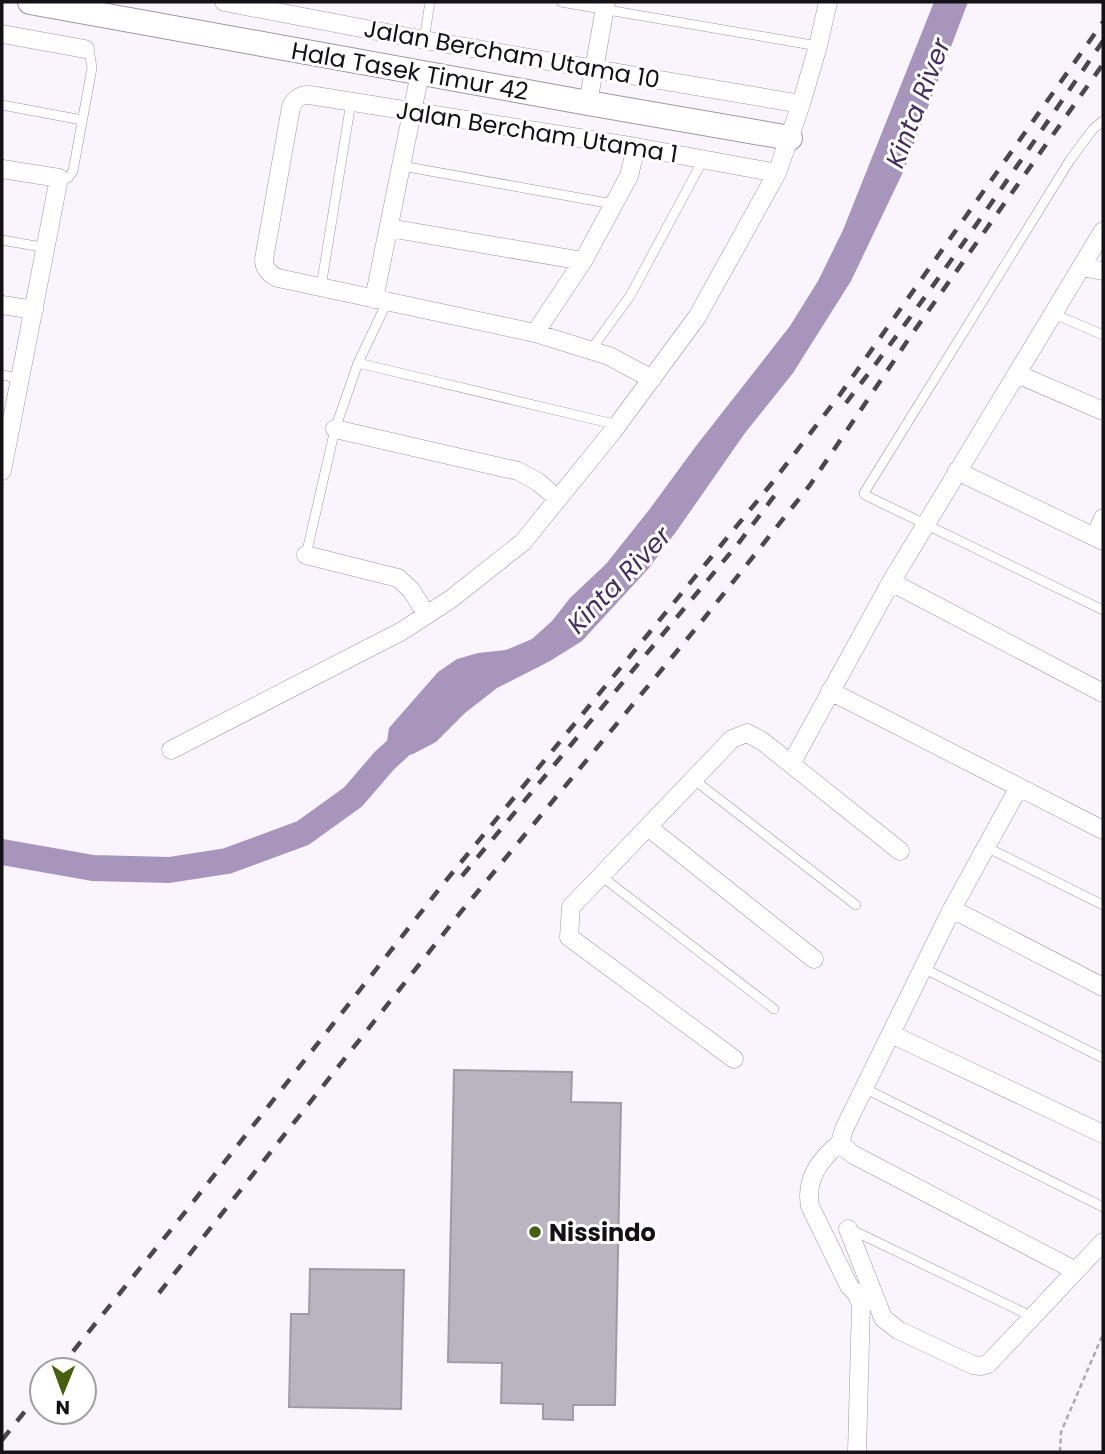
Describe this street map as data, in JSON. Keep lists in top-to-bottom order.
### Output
{
  "streets": {
    "street": ["Jalan Bercham Utama 10", "Hala Tasek Timur 42", "Jalan Bercham Utama 1"]
  },
  "water": ["Kinta River"],
  "places": ["Nissindo"],
  "north": "bottom"
}
